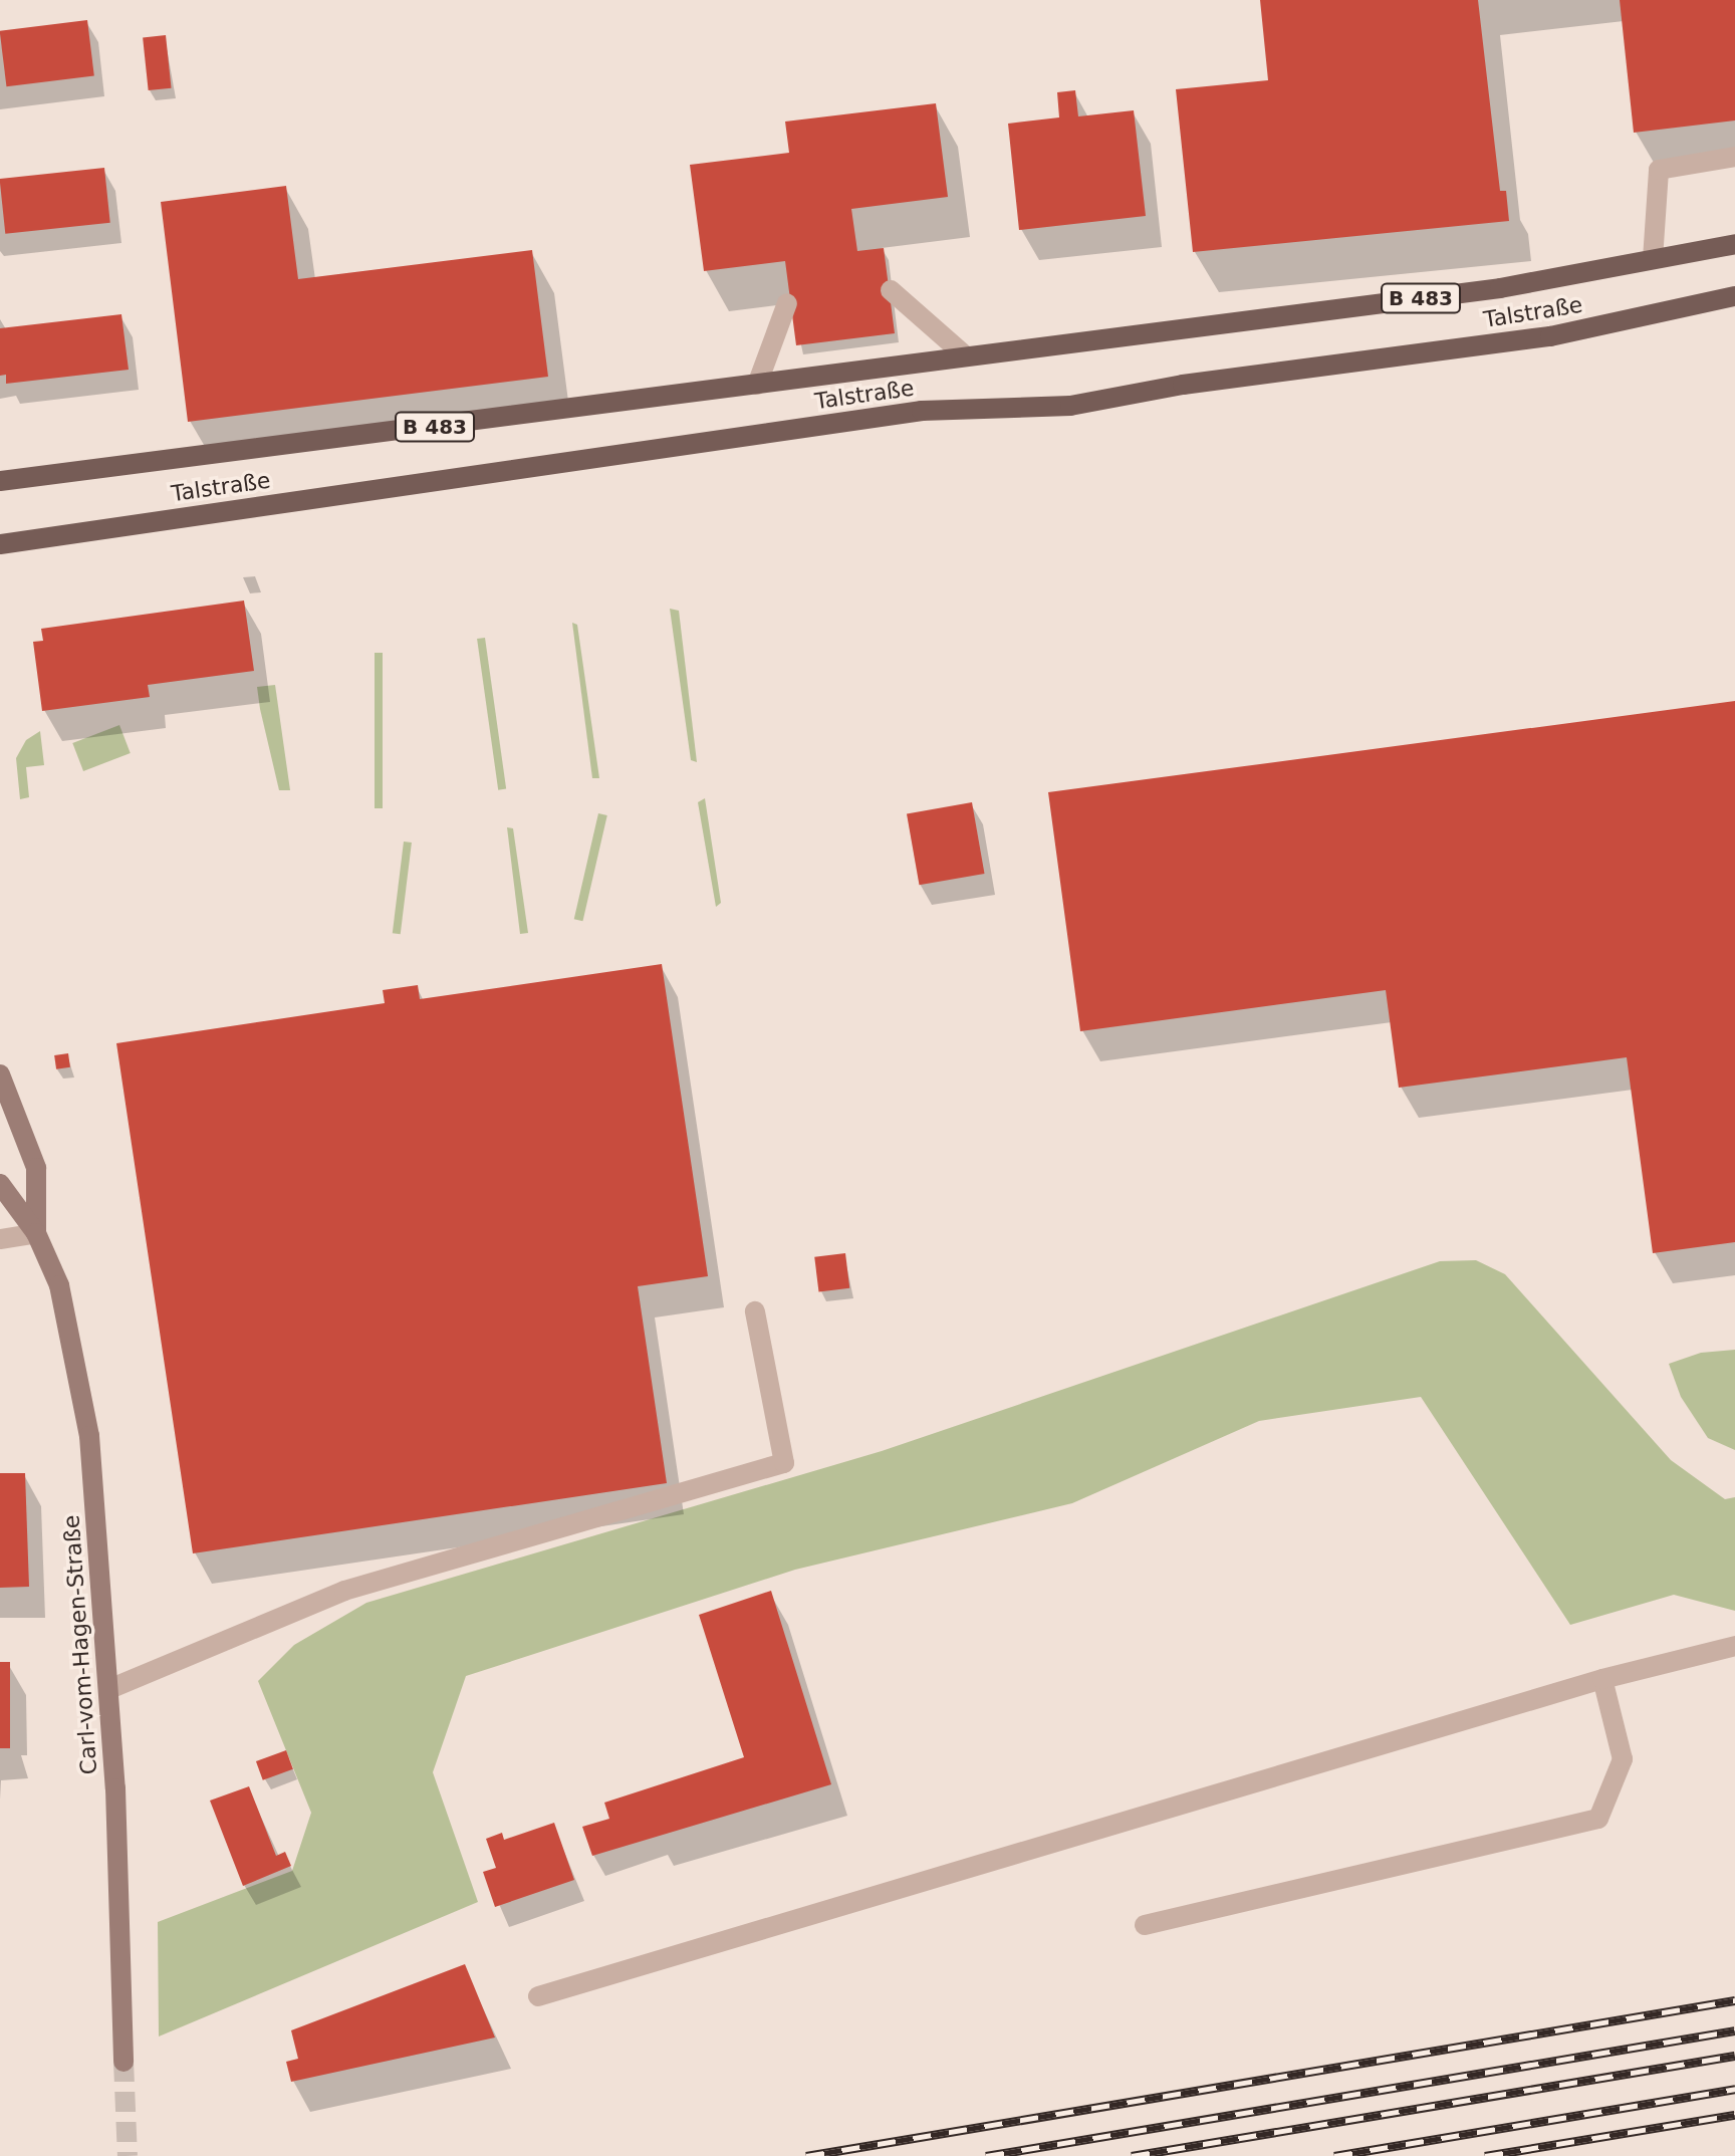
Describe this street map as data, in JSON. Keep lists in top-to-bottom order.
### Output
{
  "streets": {
    "main road": ["B 483", "Talstraße"],
    "street": ["Carl-vom-Hagen-Straße"]
  }
}
